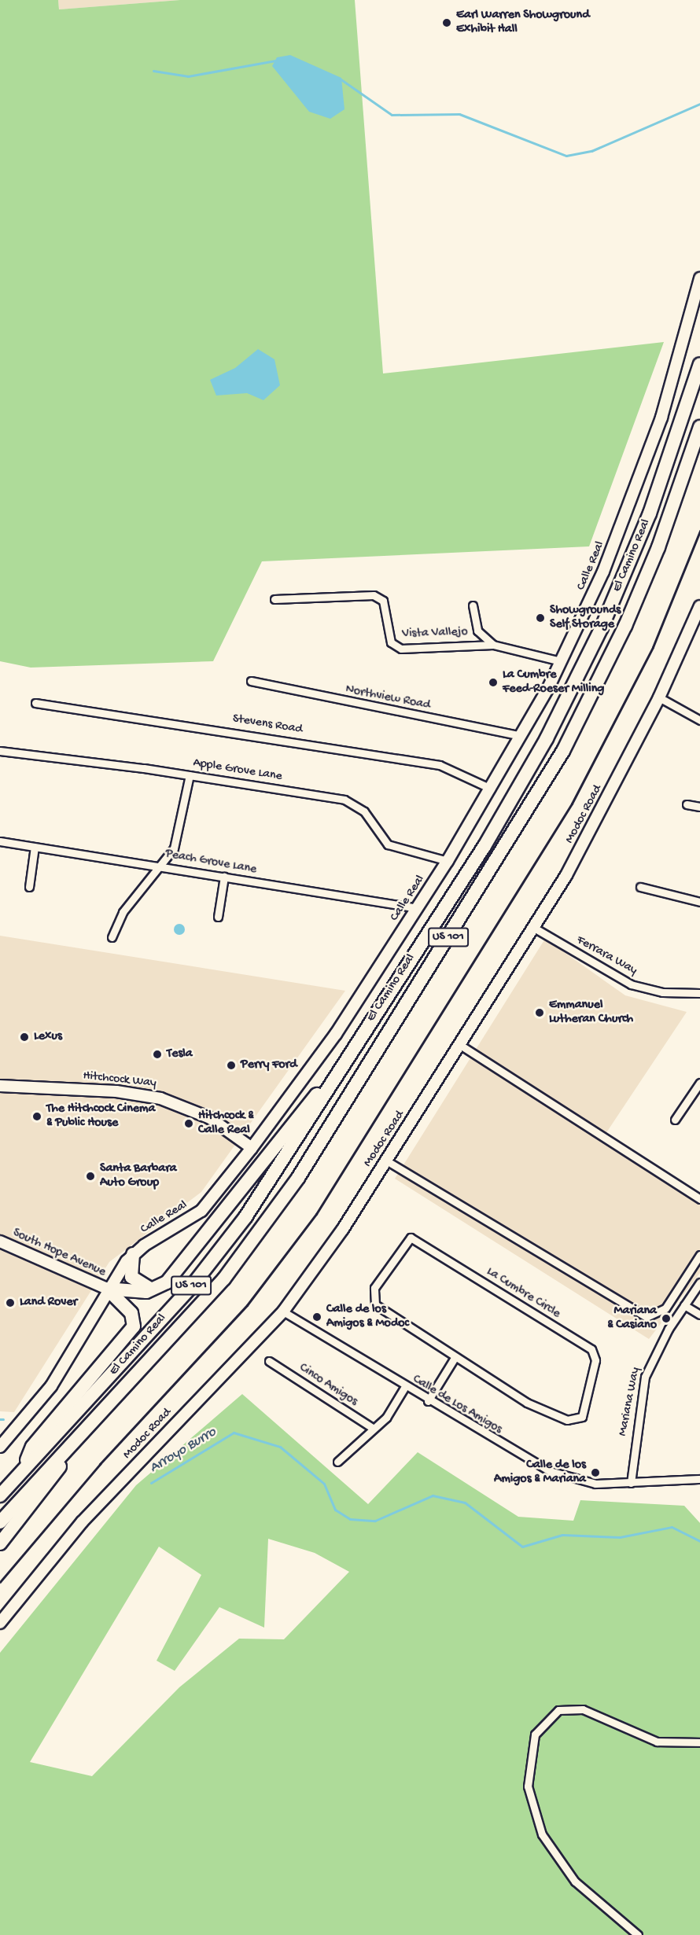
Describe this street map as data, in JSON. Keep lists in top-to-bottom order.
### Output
{
  "streets": {
    "highway": ["El Camino Real", "US 101"],
    "street": [
      "Calle Real",
      "Vista Vallejo",
      "Northview Road",
      "Stevens Road",
      "Apple Grove Lane",
      "Modoc Road",
      "Peach Grove Lane",
      "Ferrara Way",
      "Hitchcock Way",
      "South Hope Avenue",
      "La Cumbre Circle",
      "Cinco Amigos",
      "Mariana Way",
      "Calle de Los Amigos"
    ]
  },
  "crossings": [
    ["Calle Real", "Vista Vallejo"],
    ["Calle Real", "Northview Road"],
    ["Calle Real", "Stevens Road"],
    ["Calle Real", "Apple Grove Lane"],
    ["Calle Real", "Peach Grove Lane"],
    ["Calle Real", "Hitchcock Way"],
    ["Calle Real", "South Hope Avenue"],
    ["Modoc Road", "Ferrara Way"],
    ["Modoc Road", "Calle de Los Amigos"],
    ["Mariana Way", "Calle de Los Amigos"]
  ],
  "water": ["Arroyo Burro"],
  "places": [
    "Earl Warren Showground Exhibit Hall",
    "Showgrounds Self Storage",
    "La Cumbre Feed-Roeser Milling",
    "Emmanuel Lutheran Church",
    "Lexus",
    "Tesla",
    "Perry Ford",
    "The Hitchcock Cinema & Public House",
    "Hitchcock & Calle Real",
    "Santa Barbara Auto Group",
    "Land Rover",
    "Calle de los Amigos & Modoc",
    "Mariana & Casiano",
    "Calle de los Amigos & Mariana"
  ]
}
